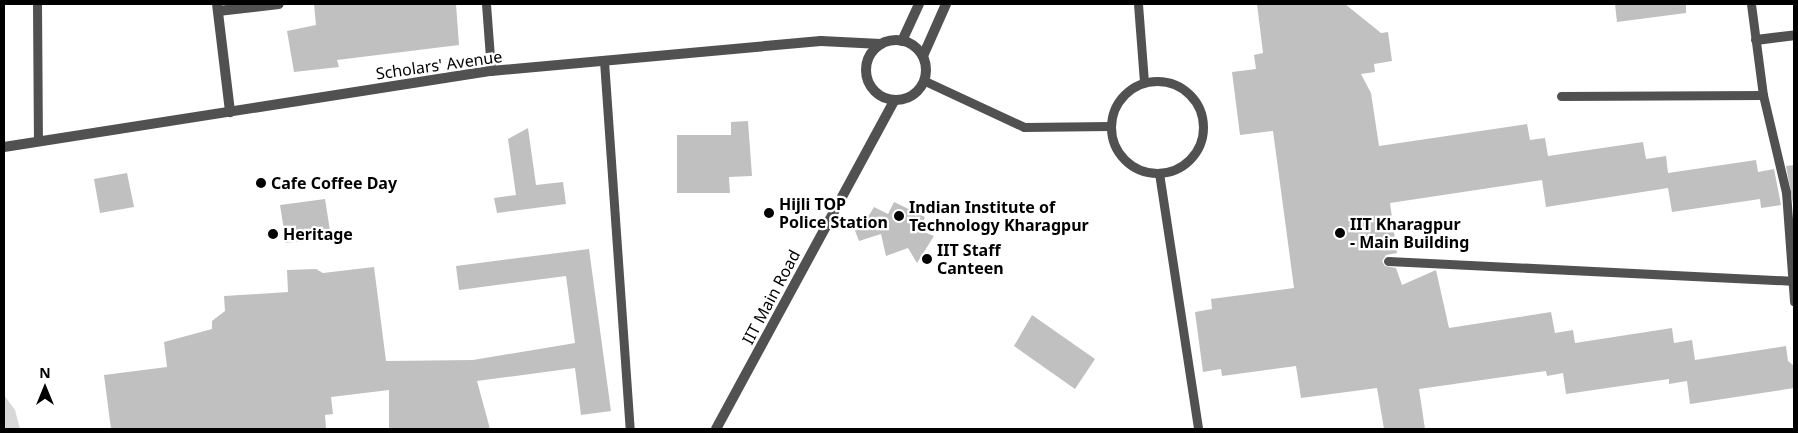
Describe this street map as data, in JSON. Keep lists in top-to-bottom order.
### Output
{
  "streets": {
    "street": ["Scholars' Avenue", "IIT Main Road"]
  },
  "crossings": [
    ["Scholars' Avenue", "IIT Main Road"]
  ],
  "places": [
    "Cafe Coffee Day",
    "Hijli TOP Police Station",
    "Indian Institute of Technology Kharagpur",
    "IIT Kharagpur - Main Building",
    "Heritage",
    "IIT Staff Canteen"
  ],
  "north": "top"
}
